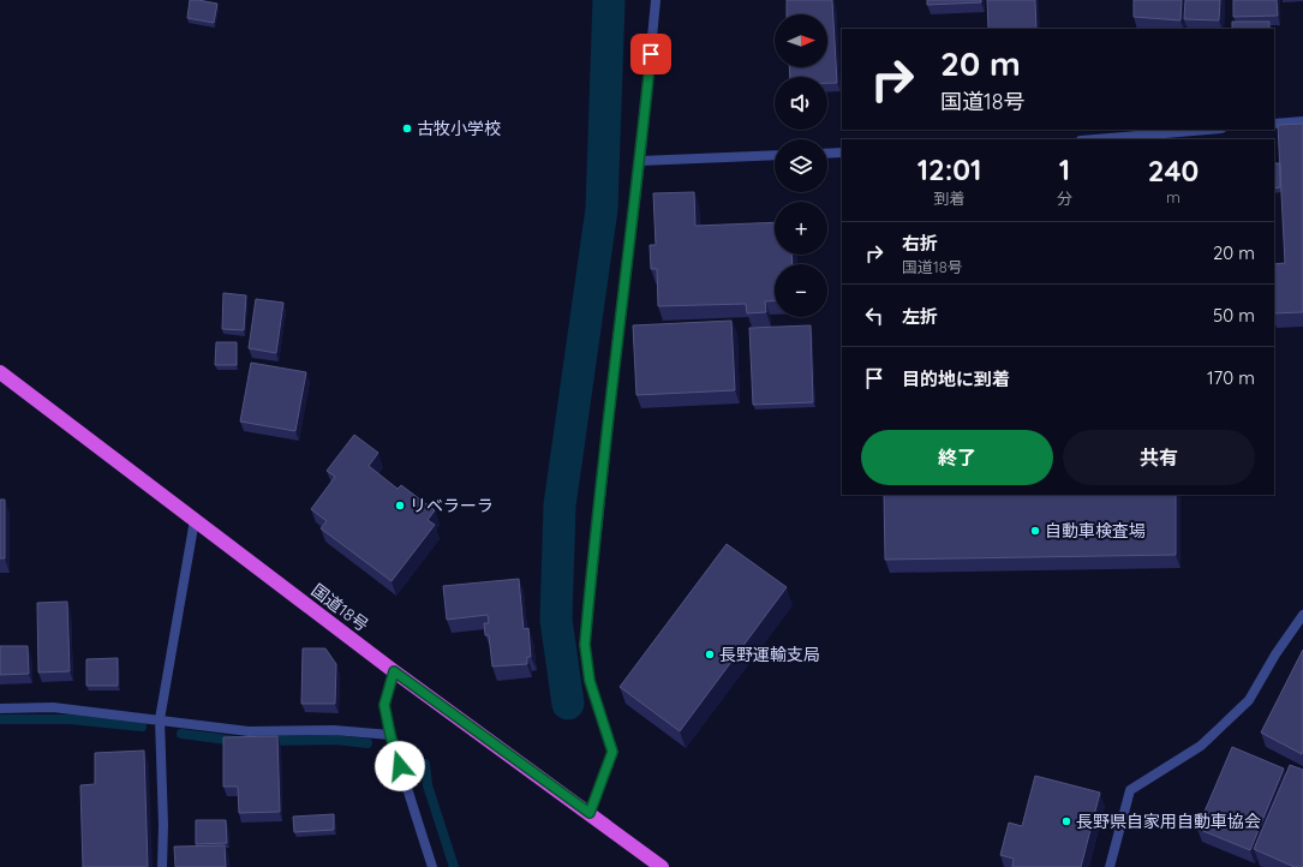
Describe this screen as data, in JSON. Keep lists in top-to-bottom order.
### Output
{
  "streets": {
    "highway": ["国道18号"]
  },
  "places": [
    "古牧小学校",
    "リベラーラ",
    "自動車検査場",
    "長野運輸支局",
    "長野県自家用自動車協会"
  ],
  "north": "right",
  "page": {
    "map_buttons": ["+", "−"],
    "turn": ["20 m", "国道18号"],
    "eta": [
      "12:01",
      "到着",
      "1",
      "分",
      "240",
      "m"
    ],
    "list": [
      {
        "name": "右折",
        "note": "国道18号",
        "value": "20 m"
      },
      {
        "name": "左折",
        "value": "50 m"
      },
      {
        "name": "目的地に到着",
        "value": "170 m"
      }
    ],
    "buttons": ["終了", "共有"]
  }
}
